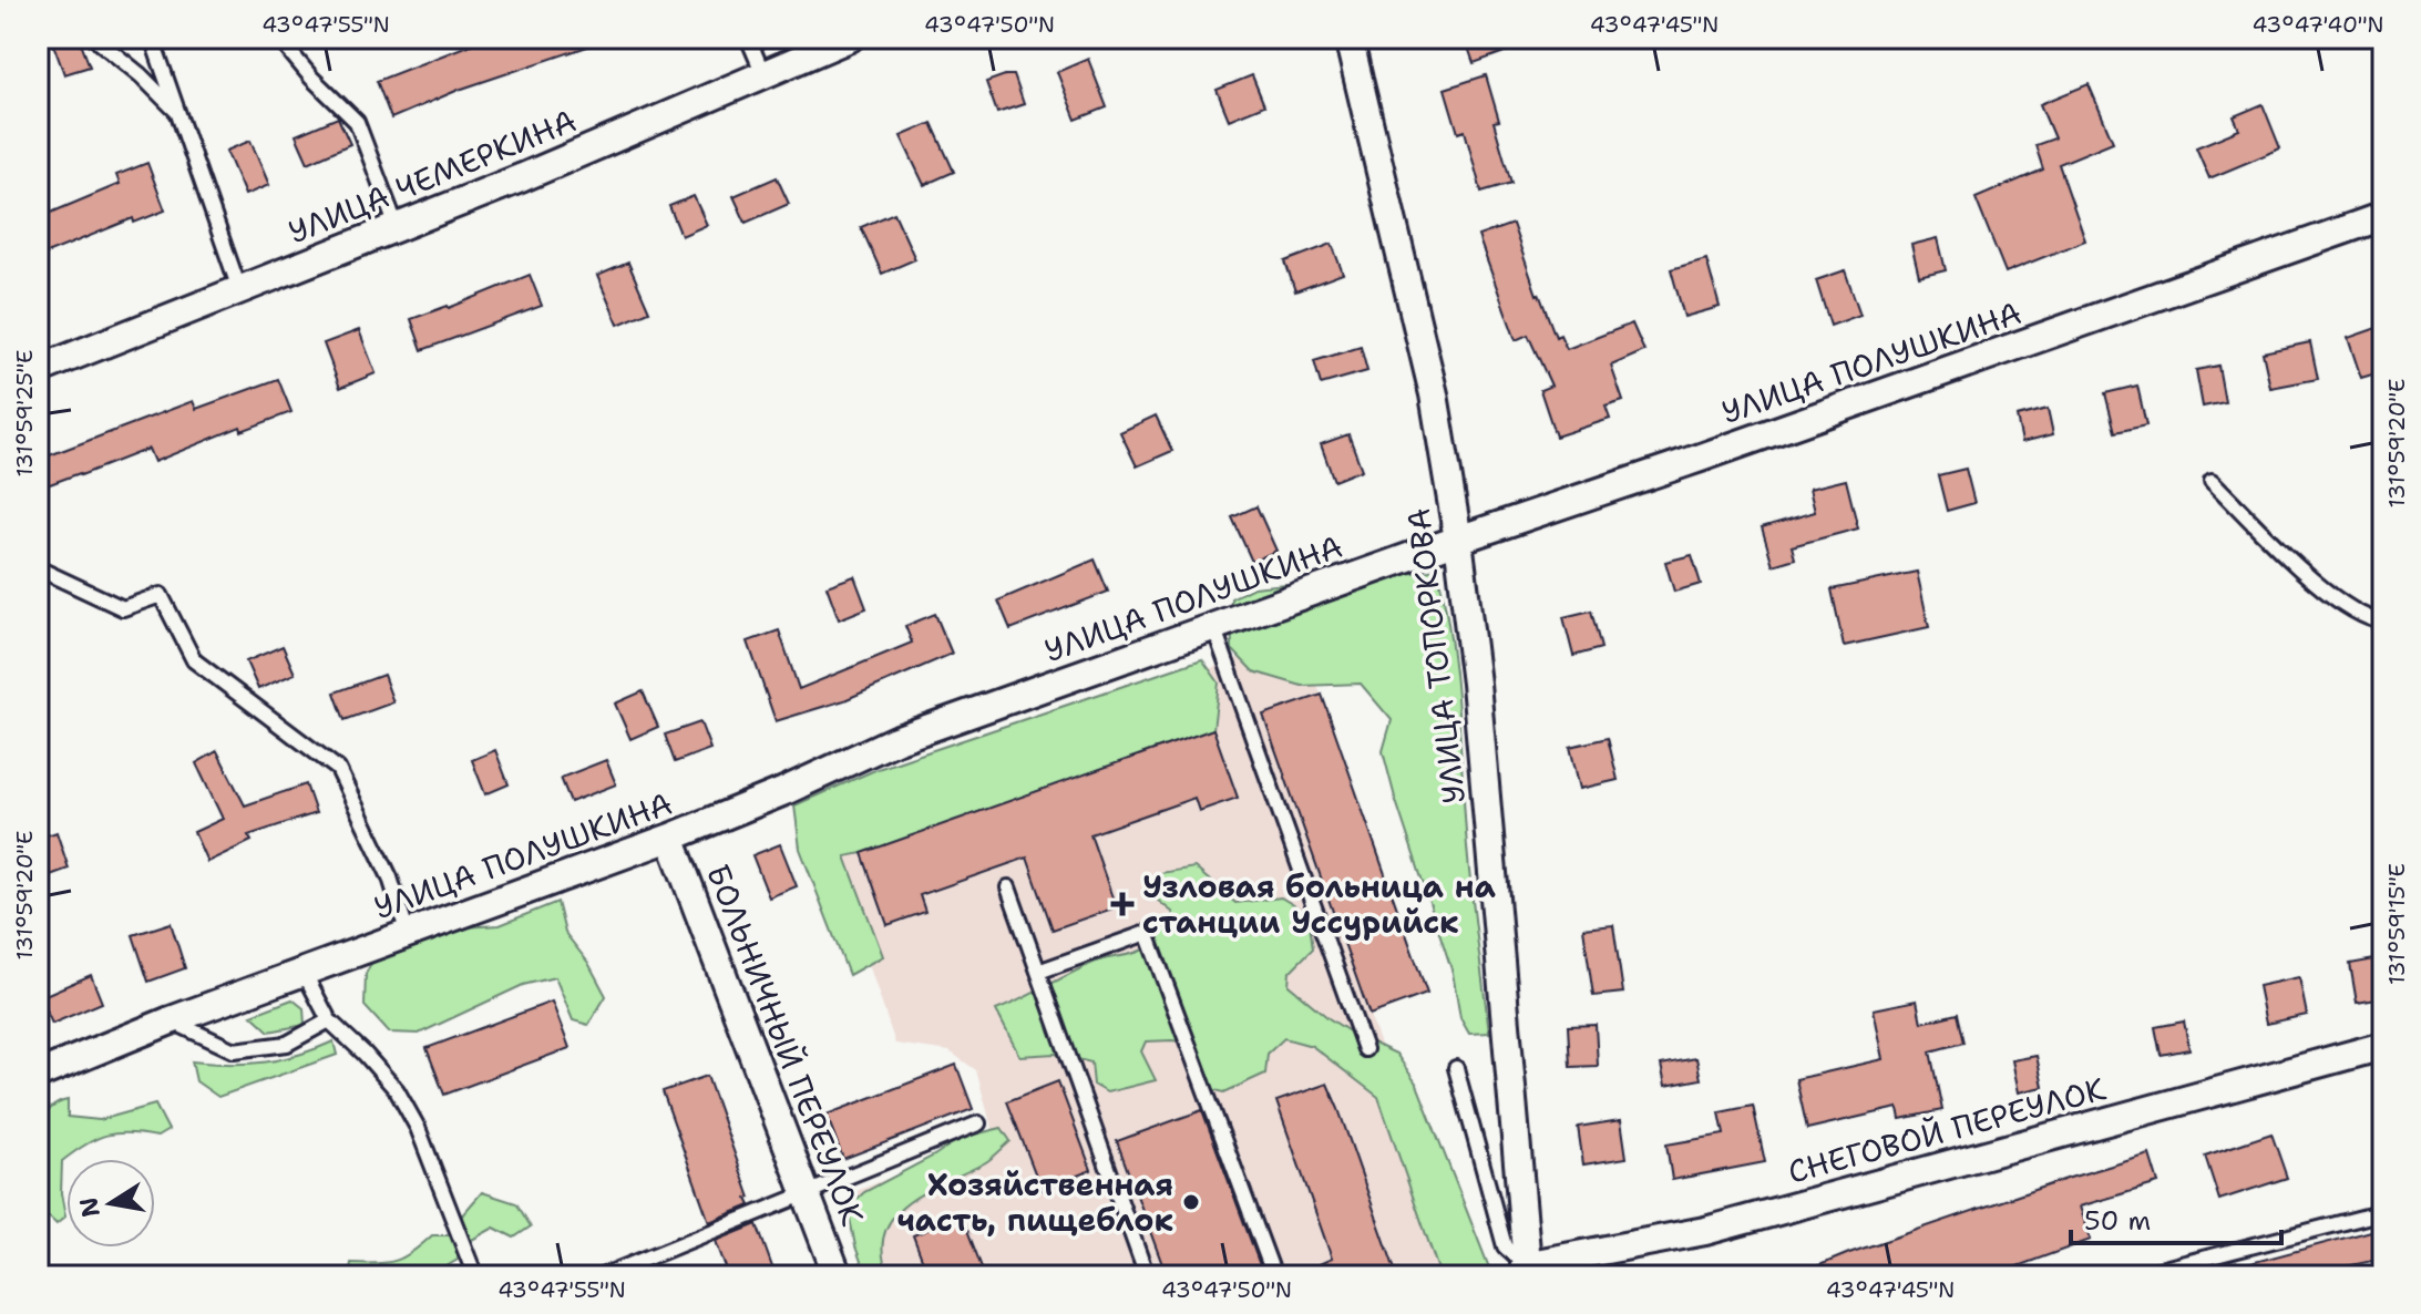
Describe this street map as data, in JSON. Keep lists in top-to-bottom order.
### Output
{
  "streets": {
    "street": [
      "УЛИЦА ЧЕМЕРКИНА",
      "УЛИЦА ПОЛУШКИНА",
      "УЛИЦА ТОПОРКОВА",
      "БОЛЬНИЧНЫЙ ПЕРЕУЛОК",
      "СНЕГОВОЙ ПЕРЕУЛОК"
    ]
  },
  "crossings": [
    ["УЛИЦА ПОЛУШКИНА", "УЛИЦА ТОПОРКОВА"],
    ["УЛИЦА ПОЛУШКИНА", "БОЛЬНИЧНЫЙ ПЕРЕУЛОК"],
    ["УЛИЦА ТОПОРКОВА", "СНЕГОВОЙ ПЕРЕУЛОК"]
  ],
  "places": {
    "health": ["Узловая больница на станции Уссурийск"],
    "other": ["Хозяйственная часть, пищеблок"]
  },
  "scale_bar": "50 m",
  "north": "left",
  "coordinates": [
    "43°47'55\"N",
    "43°47'50\"N",
    "43°47'45\"N",
    "43°47'40\"N",
    "131°59'25\"E",
    "131°59'20\"E",
    "131°59'15\"E"
  ]
}
